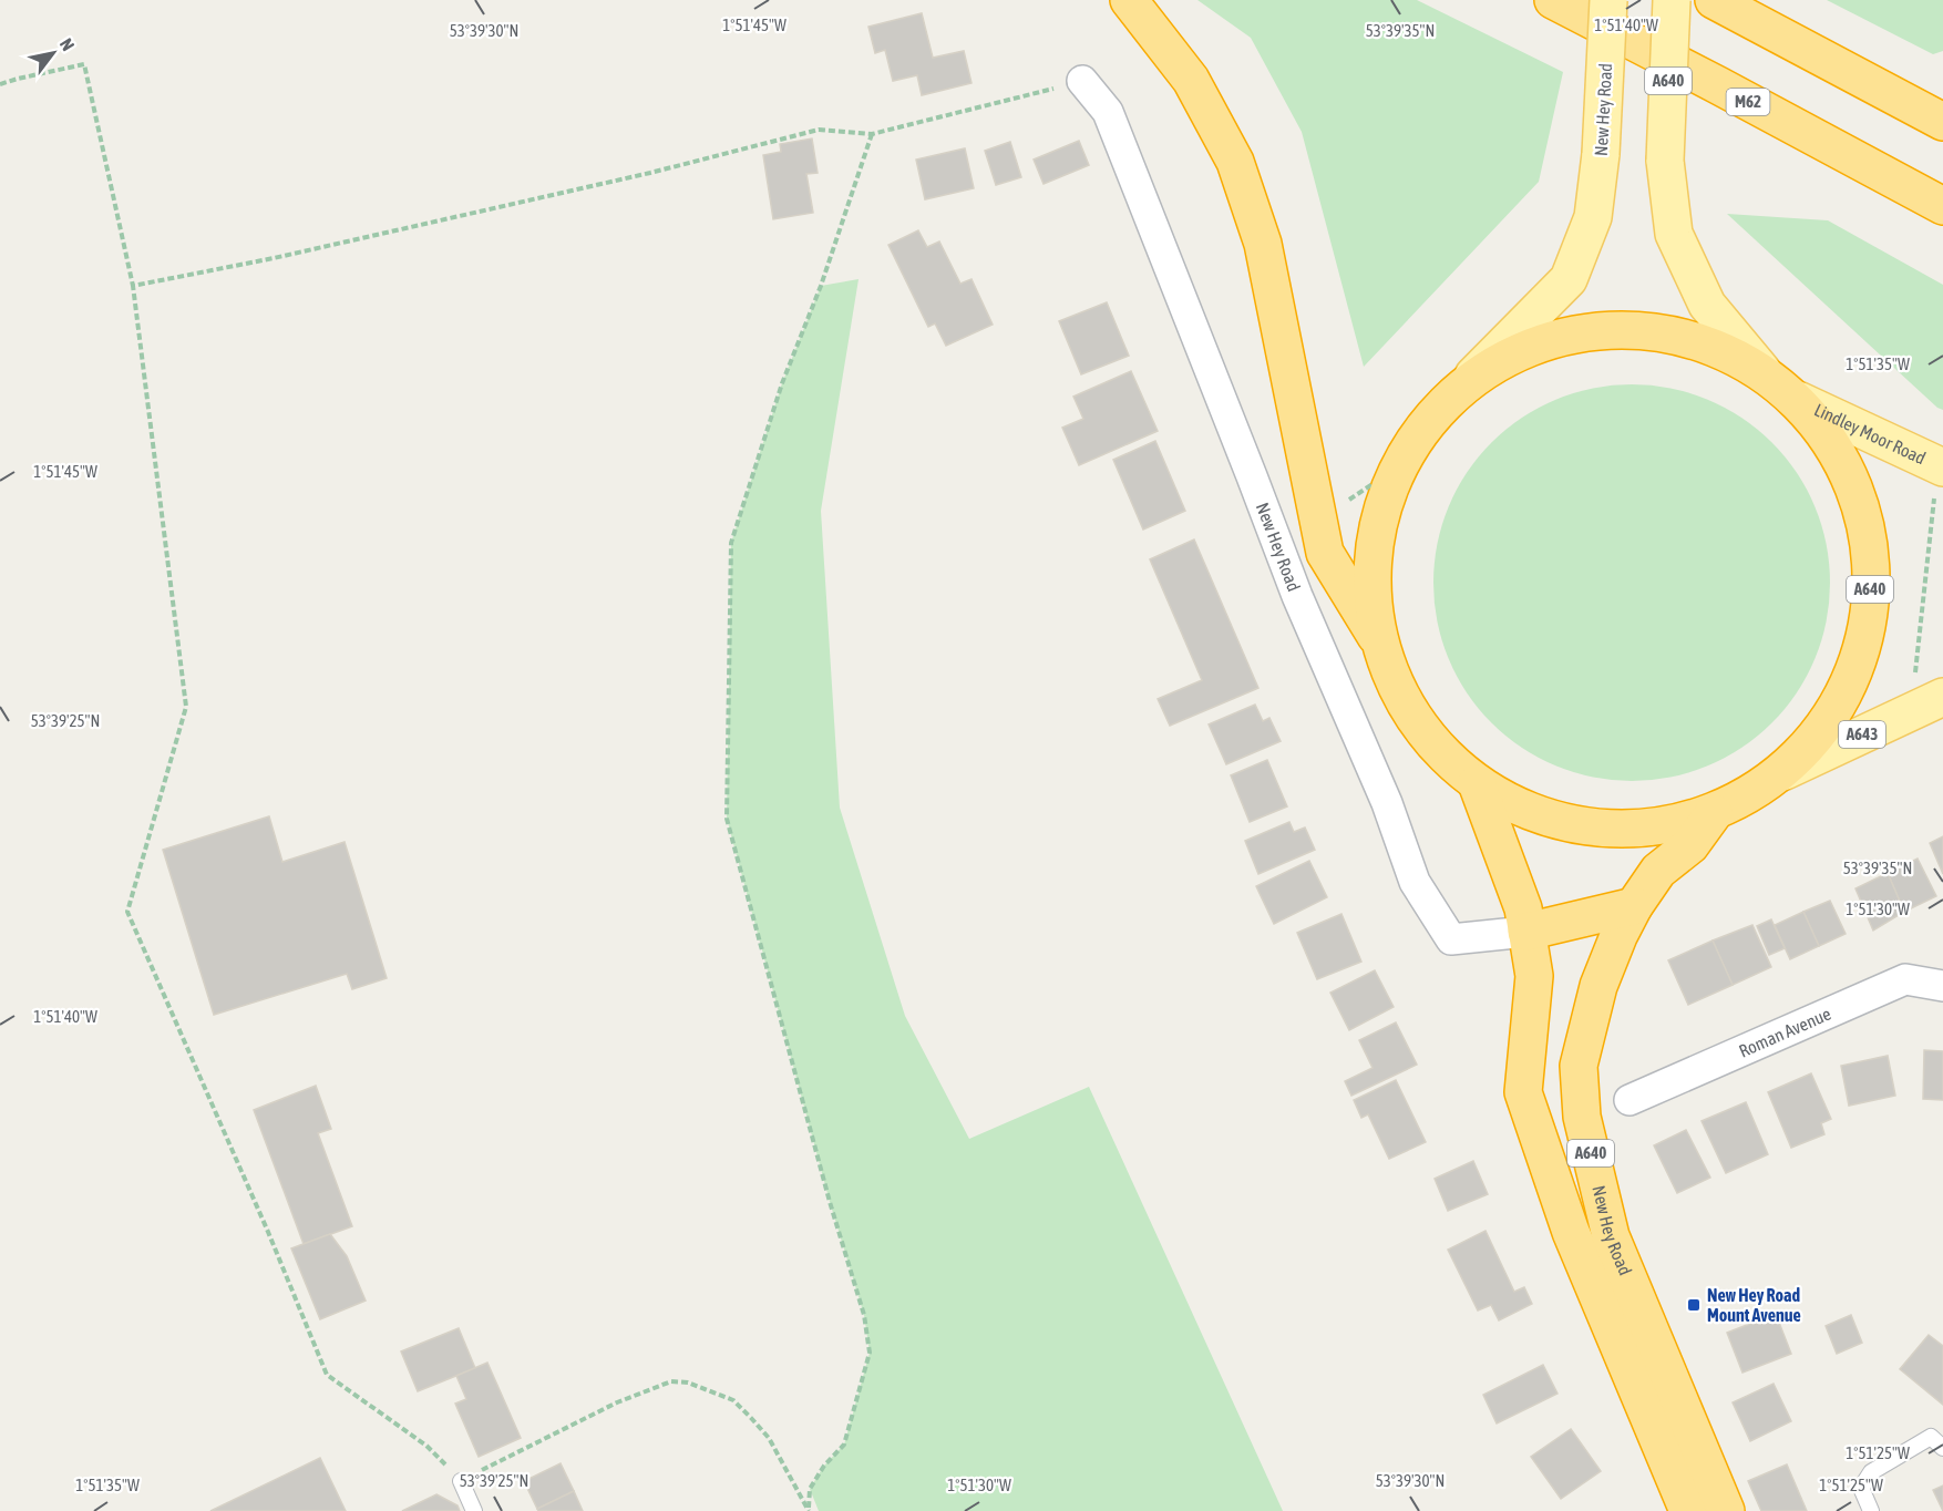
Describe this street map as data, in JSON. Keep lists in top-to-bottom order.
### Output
{
  "streets": {
    "highway": ["A640", "M62", "New Hey Road"],
    "main road": ["Lindley Moor Road", "A643"],
    "street": ["Roman Avenue"]
  },
  "crossings": [
    ["A640", "New Hey Road"],
    ["A640", "Lindley Moor Road"],
    ["A640", "A643"]
  ],
  "places": {
    "transit": ["New Hey Road Mount Avenue"]
  },
  "north": "top right",
  "coordinates": [
    "1°51'45\"W",
    "1°51'40\"W",
    "53°39'30\"N",
    "53°39'35\"N",
    "1°51'35\"W",
    "53°39'25\"N",
    "1°51'30\"W",
    "1°51'25\"W"
  ]
}
